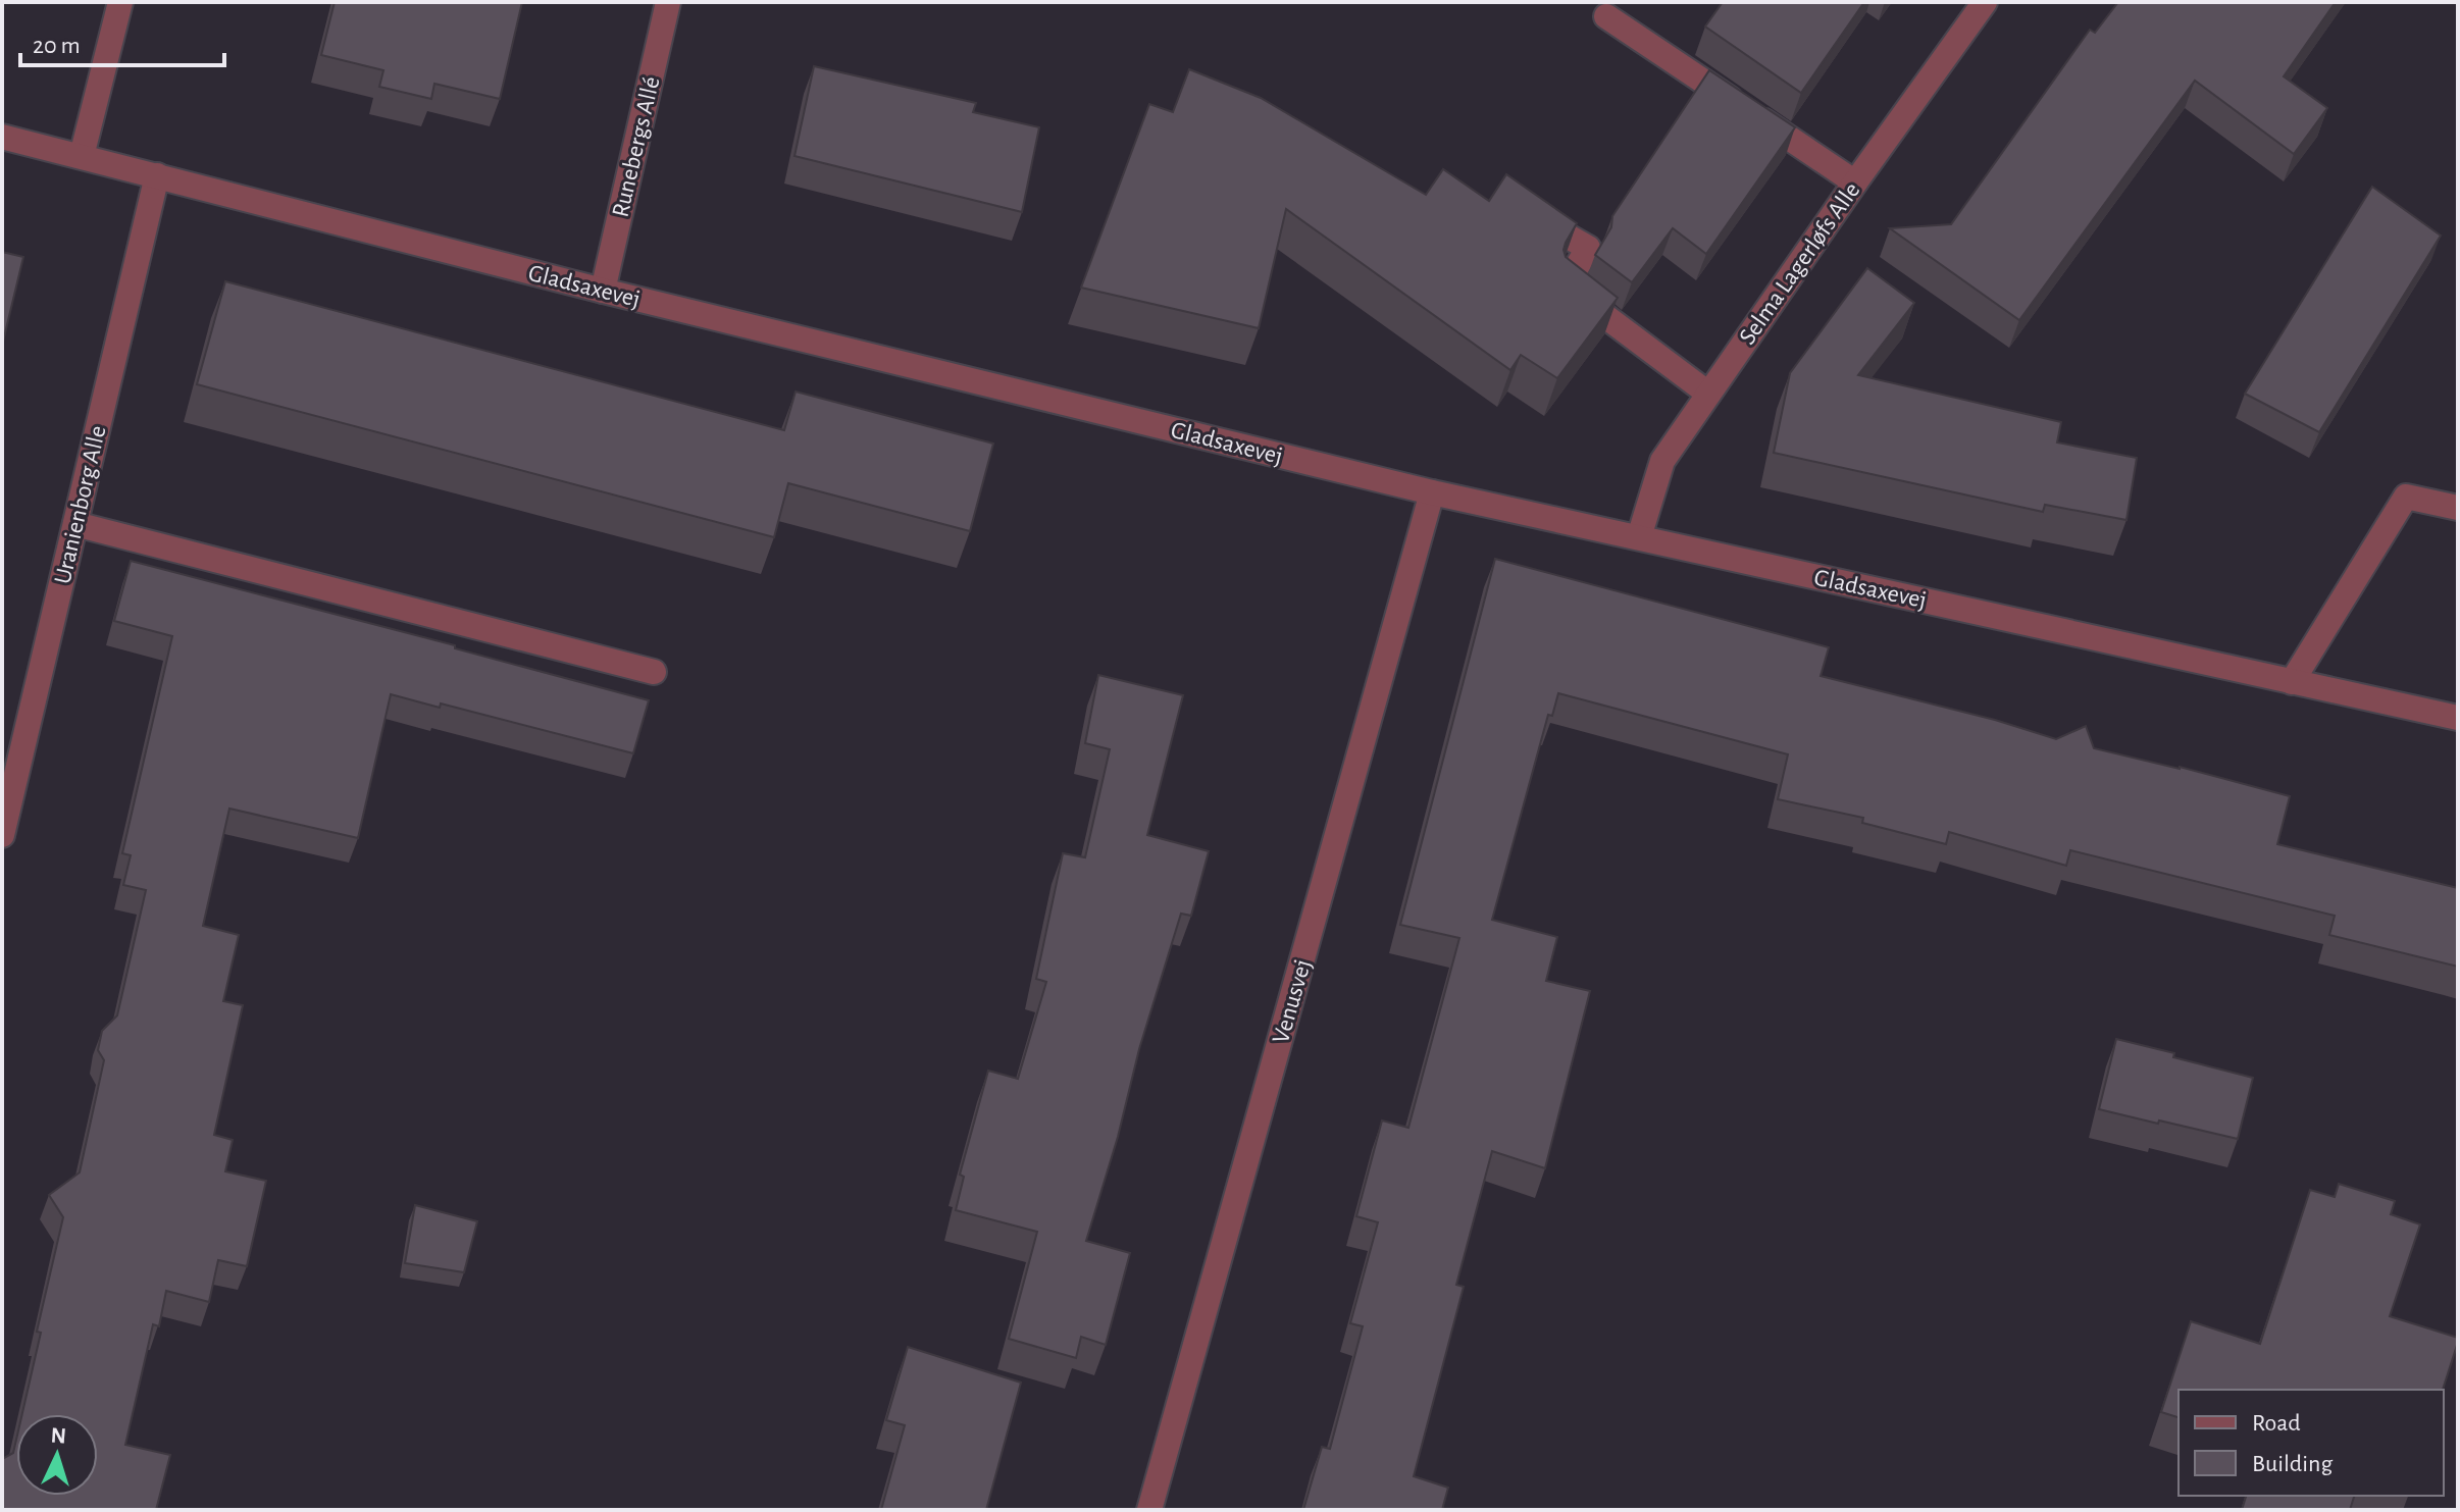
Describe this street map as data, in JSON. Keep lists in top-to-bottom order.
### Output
{
  "streets": {
    "street": [
      "Runebergs Allé",
      "Selma Lagerløfs Alle",
      "Gladsaxevej",
      "Uranienborg Alle",
      "Venusvej"
    ]
  },
  "crossings": [
    ["Runebergs Allé", "Gladsaxevej"],
    ["Selma Lagerløfs Alle", "Gladsaxevej"],
    ["Gladsaxevej", "Uranienborg Alle"],
    ["Gladsaxevej", "Venusvej"]
  ],
  "legend": ["Road", "Building"],
  "scale_bar": "20 m",
  "north": "top"
}
